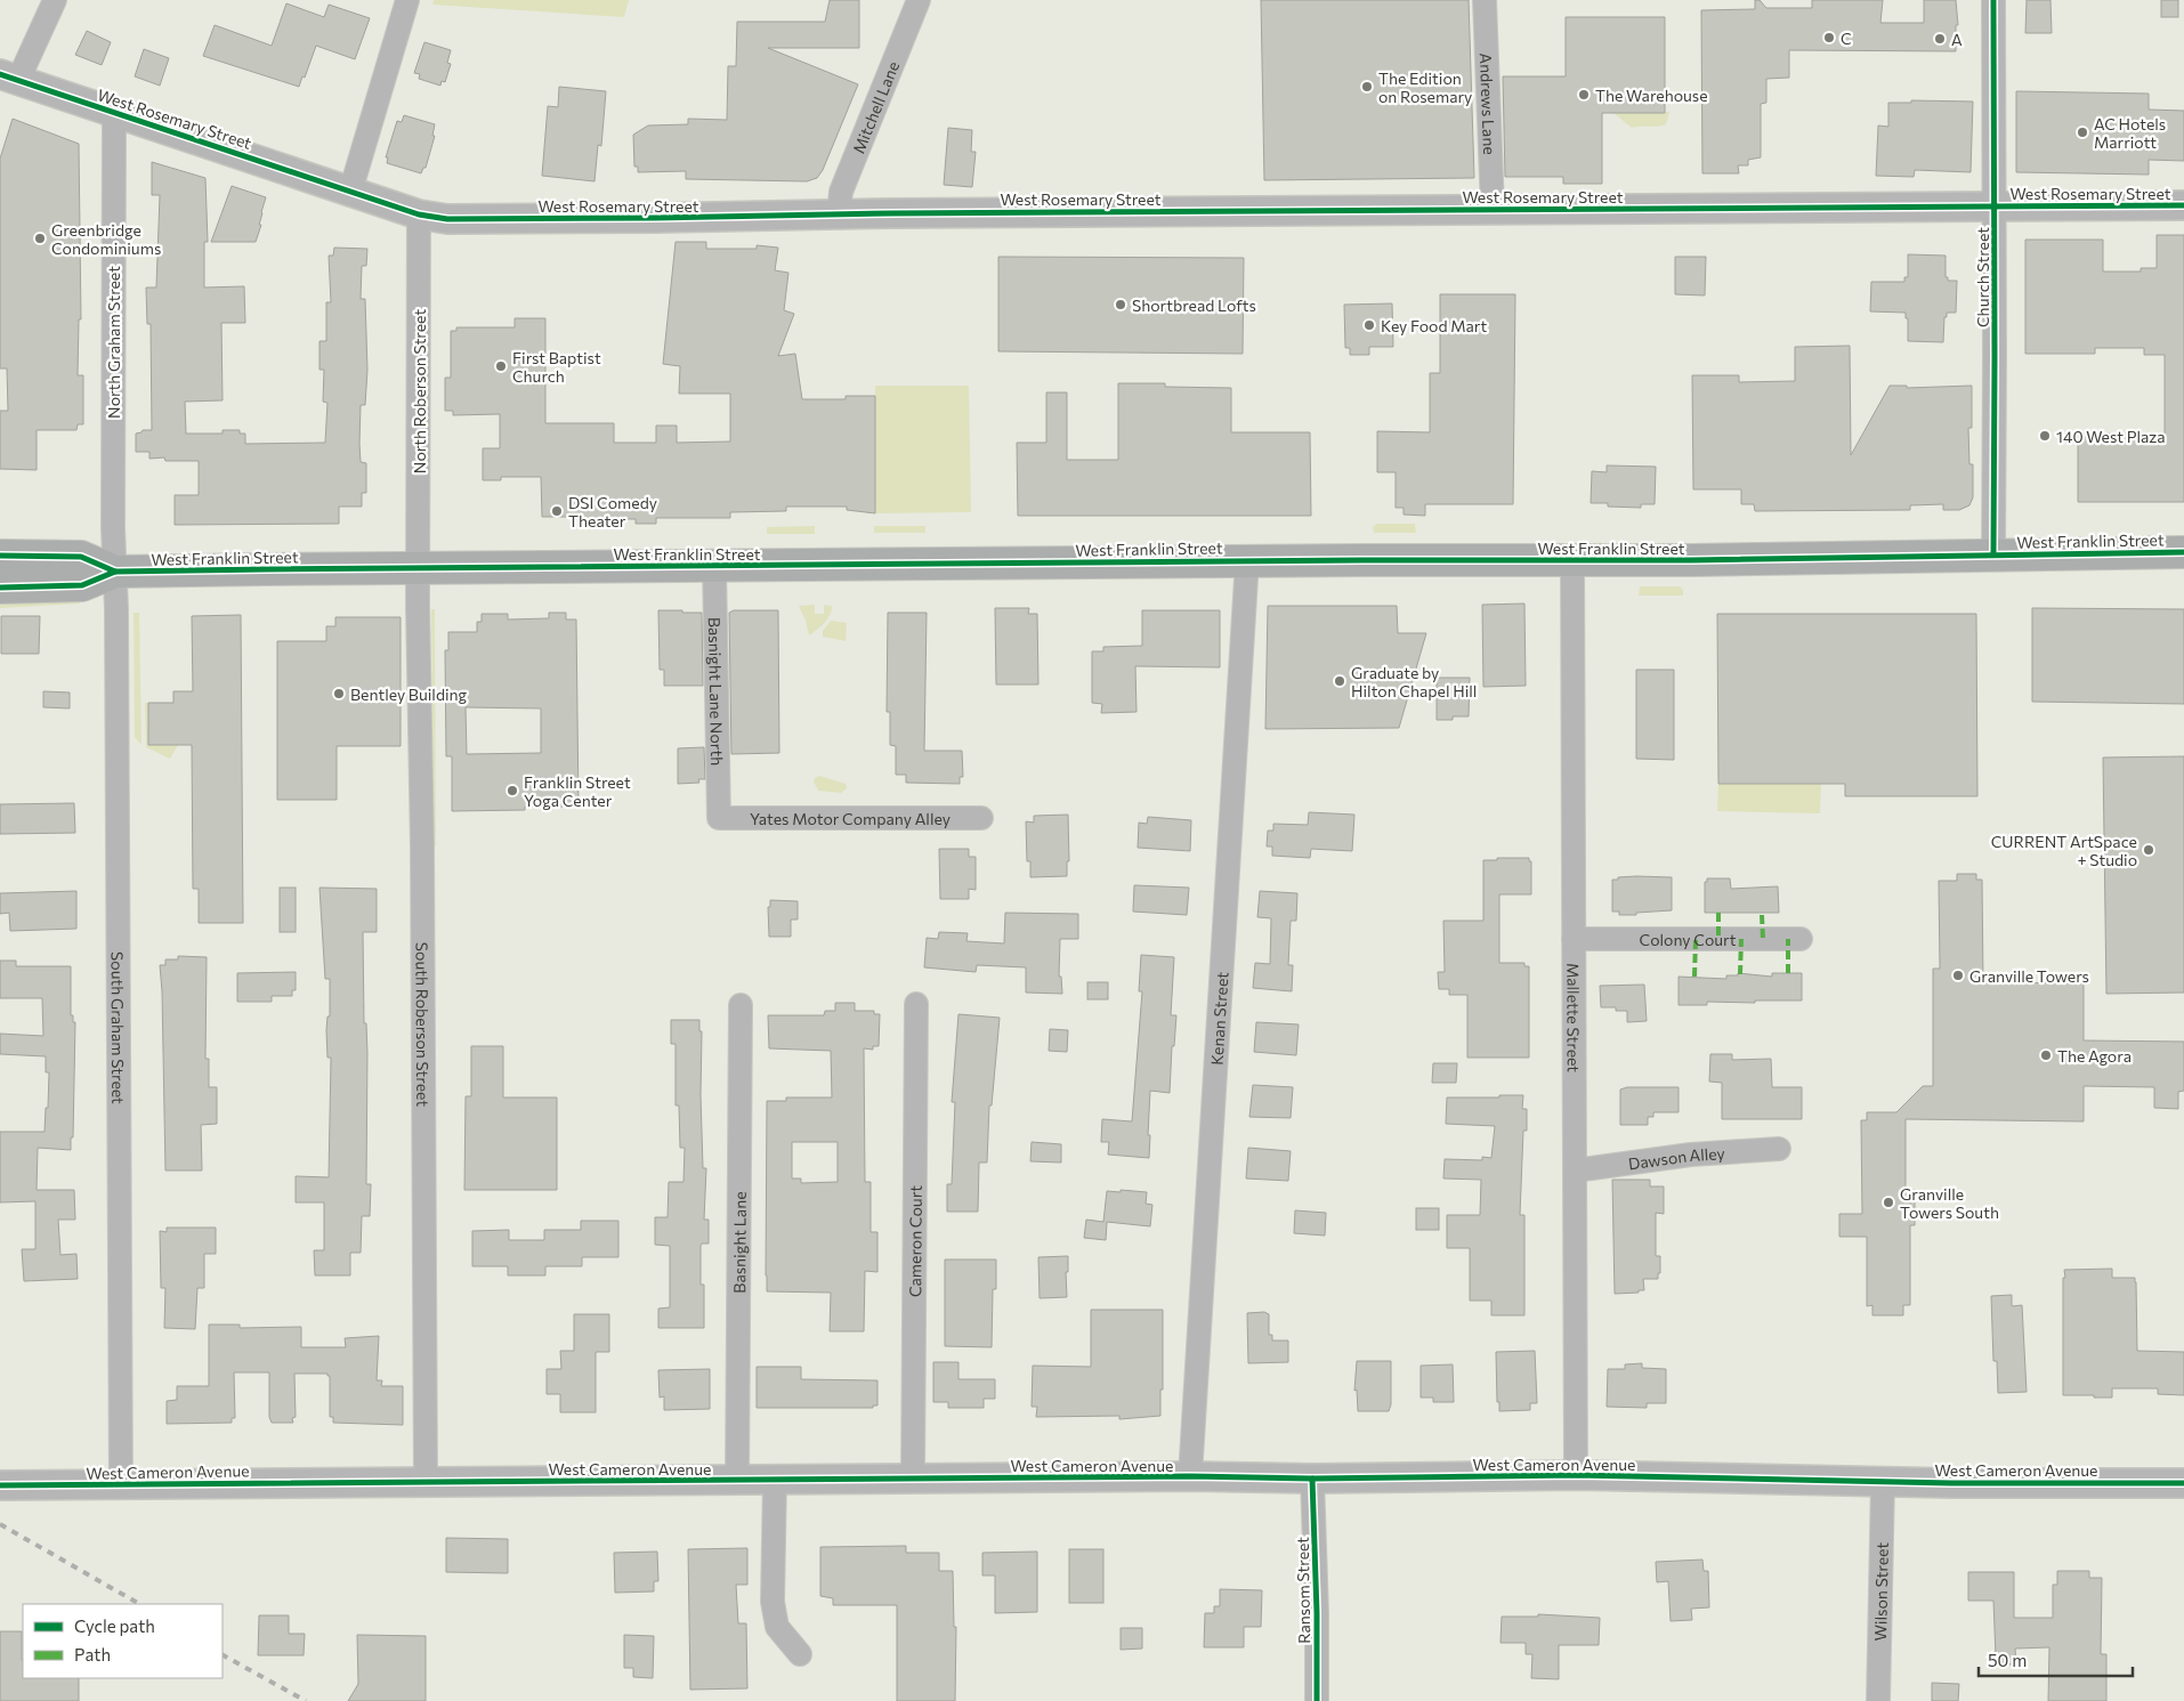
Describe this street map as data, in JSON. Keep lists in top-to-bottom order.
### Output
{
  "streets": {
    "main road": ["West Franklin Street"],
    "street": [
      "Andrews Lane",
      "Mitchell Lane",
      "West Rosemary Street",
      "Church Street",
      "North Graham Street",
      "North Roberson Street",
      "Basnight Lane North",
      "Yates Motor Company Alley",
      "Colony Court",
      "Mallette Street",
      "Kenan Street",
      "South Roberson Street",
      "South Graham Street",
      "Dawson Alley",
      "Cameron Court",
      "Basnight Lane",
      "West Cameron Avenue",
      "Ransom Street",
      "Wilson Street"
    ]
  },
  "crossings": [
    ["Andrews Lane", "West Rosemary Street"],
    ["Mitchell Lane", "West Rosemary Street"],
    ["West Rosemary Street", "Church Street"],
    ["West Rosemary Street", "North Graham Street"],
    ["West Rosemary Street", "North Roberson Street"],
    ["Church Street", "West Franklin Street"],
    ["North Graham Street", "West Franklin Street"],
    ["North Graham Street", "South Graham Street"],
    ["North Roberson Street", "West Franklin Street"],
    ["North Roberson Street", "South Roberson Street"],
    ["West Franklin Street", "Basnight Lane North"],
    ["West Franklin Street", "Mallette Street"],
    ["West Franklin Street", "Kenan Street"],
    ["West Franklin Street", "South Roberson Street"],
    ["West Franklin Street", "South Graham Street"],
    ["Basnight Lane North", "Yates Motor Company Alley"],
    ["Colony Court", "Mallette Street"],
    ["Mallette Street", "Dawson Alley"],
    ["Mallette Street", "West Cameron Avenue"],
    ["Kenan Street", "West Cameron Avenue"],
    ["South Roberson Street", "West Cameron Avenue"],
    ["South Graham Street", "West Cameron Avenue"],
    ["Cameron Court", "West Cameron Avenue"],
    ["Basnight Lane", "West Cameron Avenue"],
    ["West Cameron Avenue", "Ransom Street"],
    ["West Cameron Avenue", "Wilson Street"]
  ],
  "places": [
    "C",
    "A",
    "The Edition on Rosemary",
    "The Warehouse",
    "AC Hotels Marriott",
    "Greenbridge Condominiums",
    "Shortbread Lofts",
    "Key Food Mart",
    "First Baptist Church",
    "140 West Plaza",
    "DSI Comedy Theater",
    "Graduate by Hilton Chapel Hill",
    "Bentley Building",
    "Franklin Street Yoga Center",
    "CURRENT ArtSpace + Studio",
    "Granville Towers",
    "The Agora",
    "Granville Towers South"
  ],
  "legend": ["Cycle path", "Path"],
  "scale_bar": "50 m"
}
